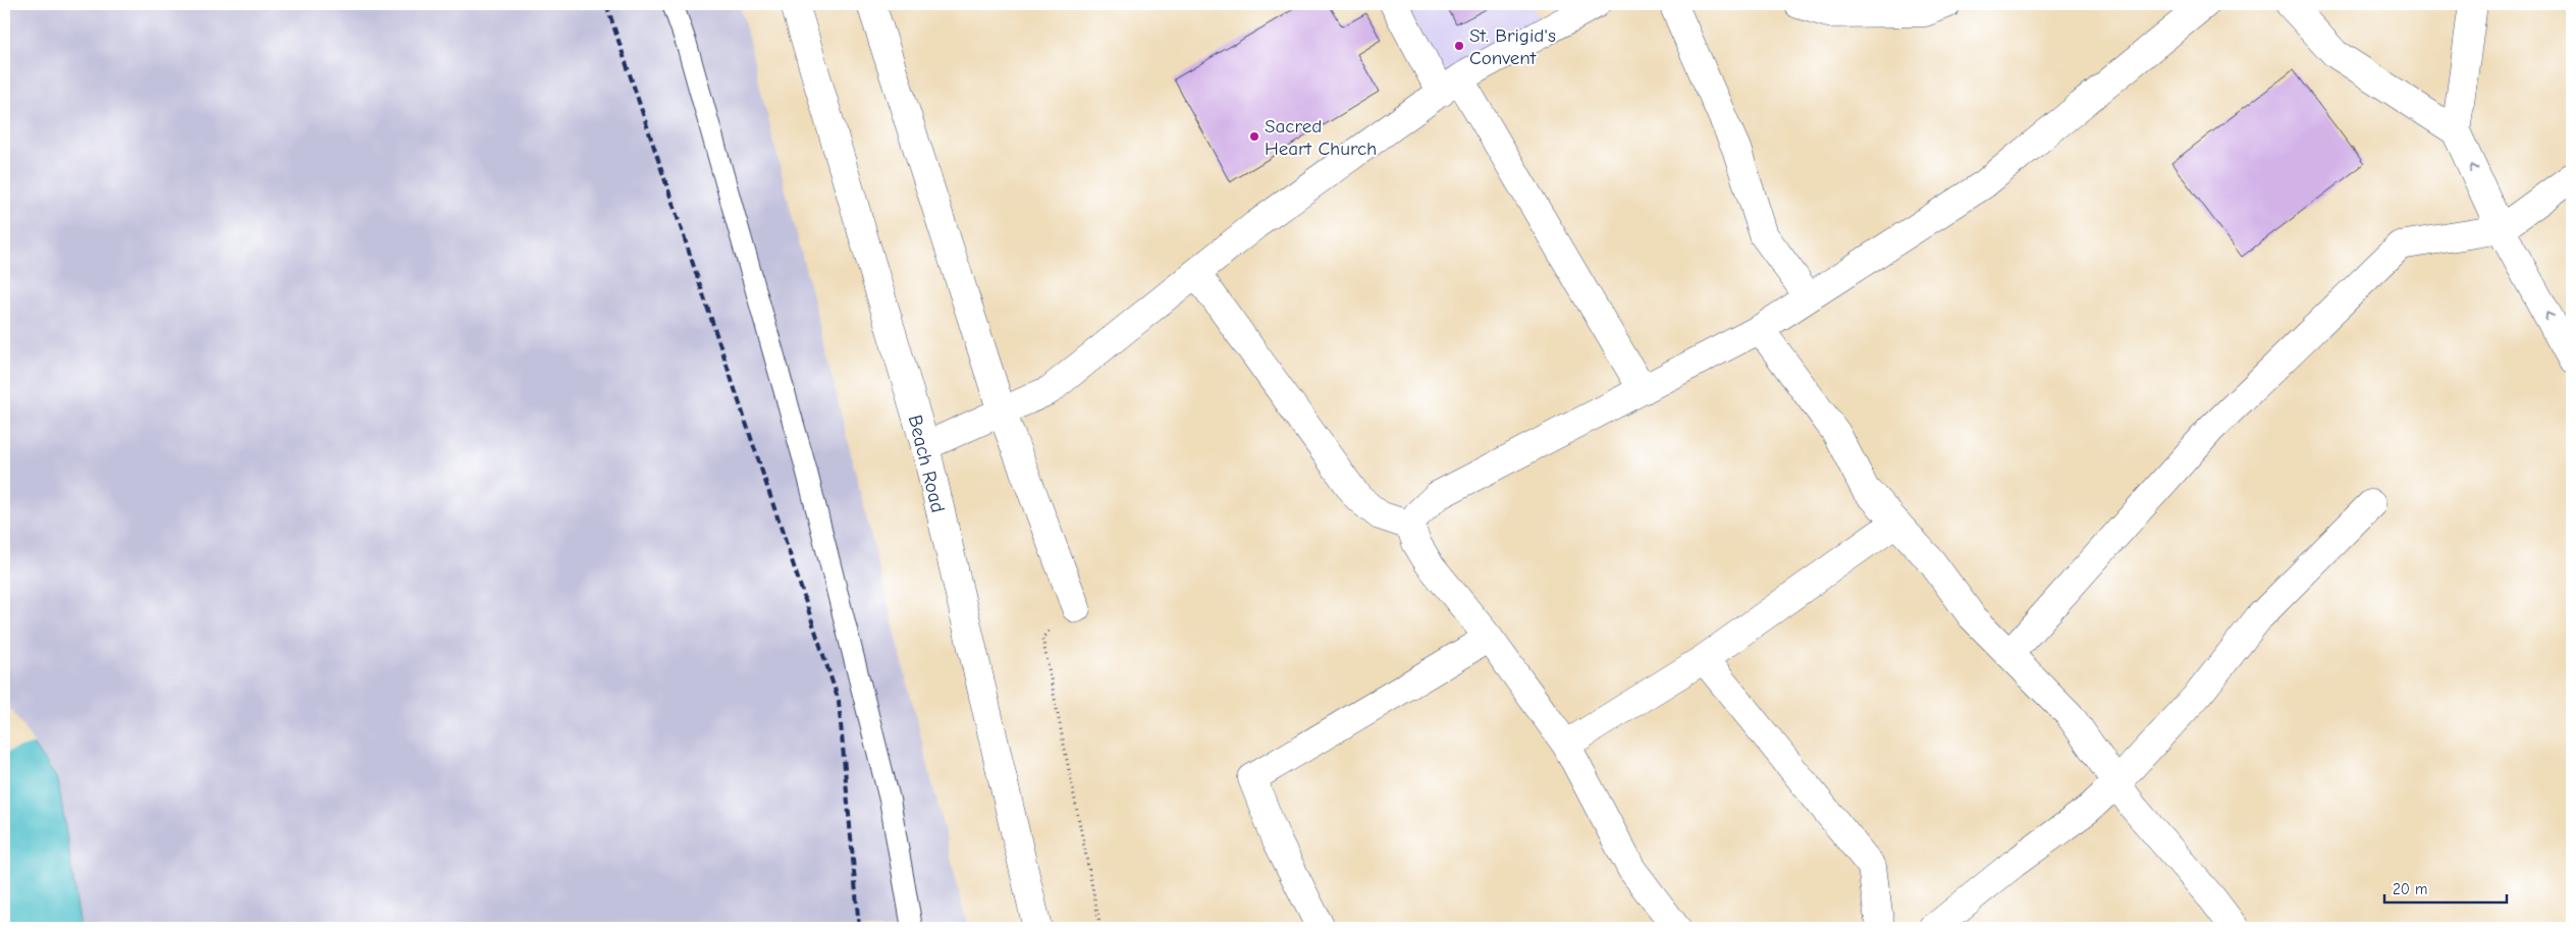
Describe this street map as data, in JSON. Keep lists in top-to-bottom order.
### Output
{
  "streets": {
    "street": ["Beach Road"]
  },
  "places": ["St. Brigid's Convent", "Sacred Heart Church"],
  "scale_bar": "20 m"
}
